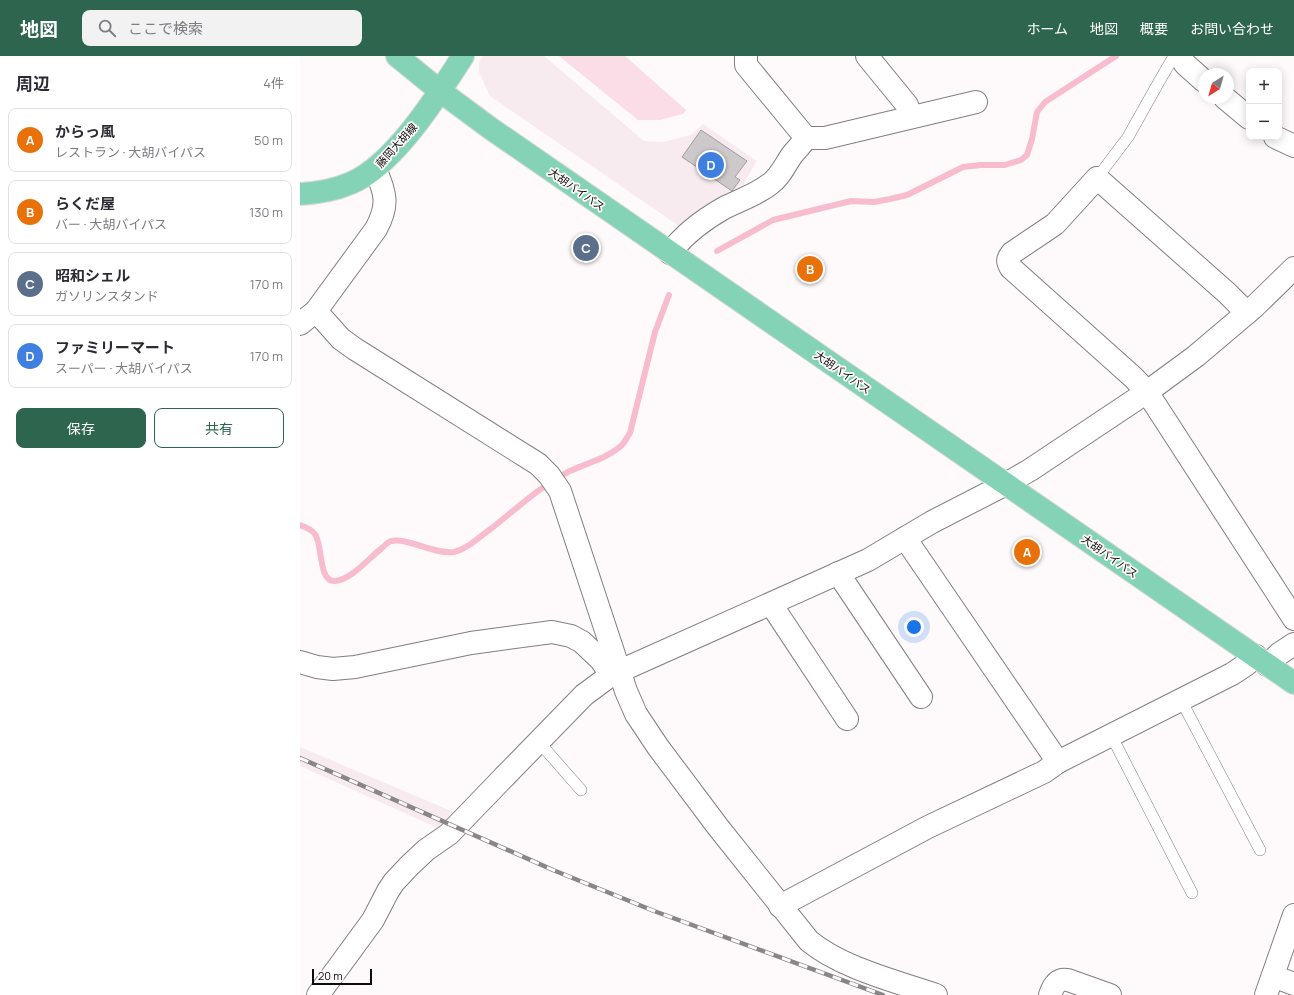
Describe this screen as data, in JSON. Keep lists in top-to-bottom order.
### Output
{
  "streets": {
    "main road": ["藤岡大胡線", "大胡バイパス"]
  },
  "crossings": [
    ["藤岡大胡線", "大胡バイパス"]
  ],
  "scale_bar": "20 m",
  "north": "bottom left",
  "page": {
    "header": "地図",
    "search": "ここで検索",
    "nav": [
      "ホーム",
      "地図",
      "概要",
      "お問い合わせ"
    ],
    "heading": ["周辺", "4件"],
    "map_buttons": ["+", "−"],
    "list": [
      {
        "mark": "A",
        "name": "からっ風",
        "note": "レストラン · 大胡バイパス",
        "value": "50 m"
      },
      {
        "mark": "B",
        "name": "らくだ屋",
        "note": "バー · 大胡バイパス",
        "value": "130 m"
      },
      {
        "mark": "C",
        "name": "昭和シェル",
        "note": "ガソリンスタンド",
        "value": "170 m"
      },
      {
        "mark": "D",
        "name": "ファミリーマート",
        "note": "スーパー · 大胡バイパス",
        "value": "170 m"
      }
    ],
    "pins": [
      "D",
      "C",
      "B",
      "A"
    ],
    "buttons": ["保存", "共有"],
    "scale": "20 m"
  }
}
